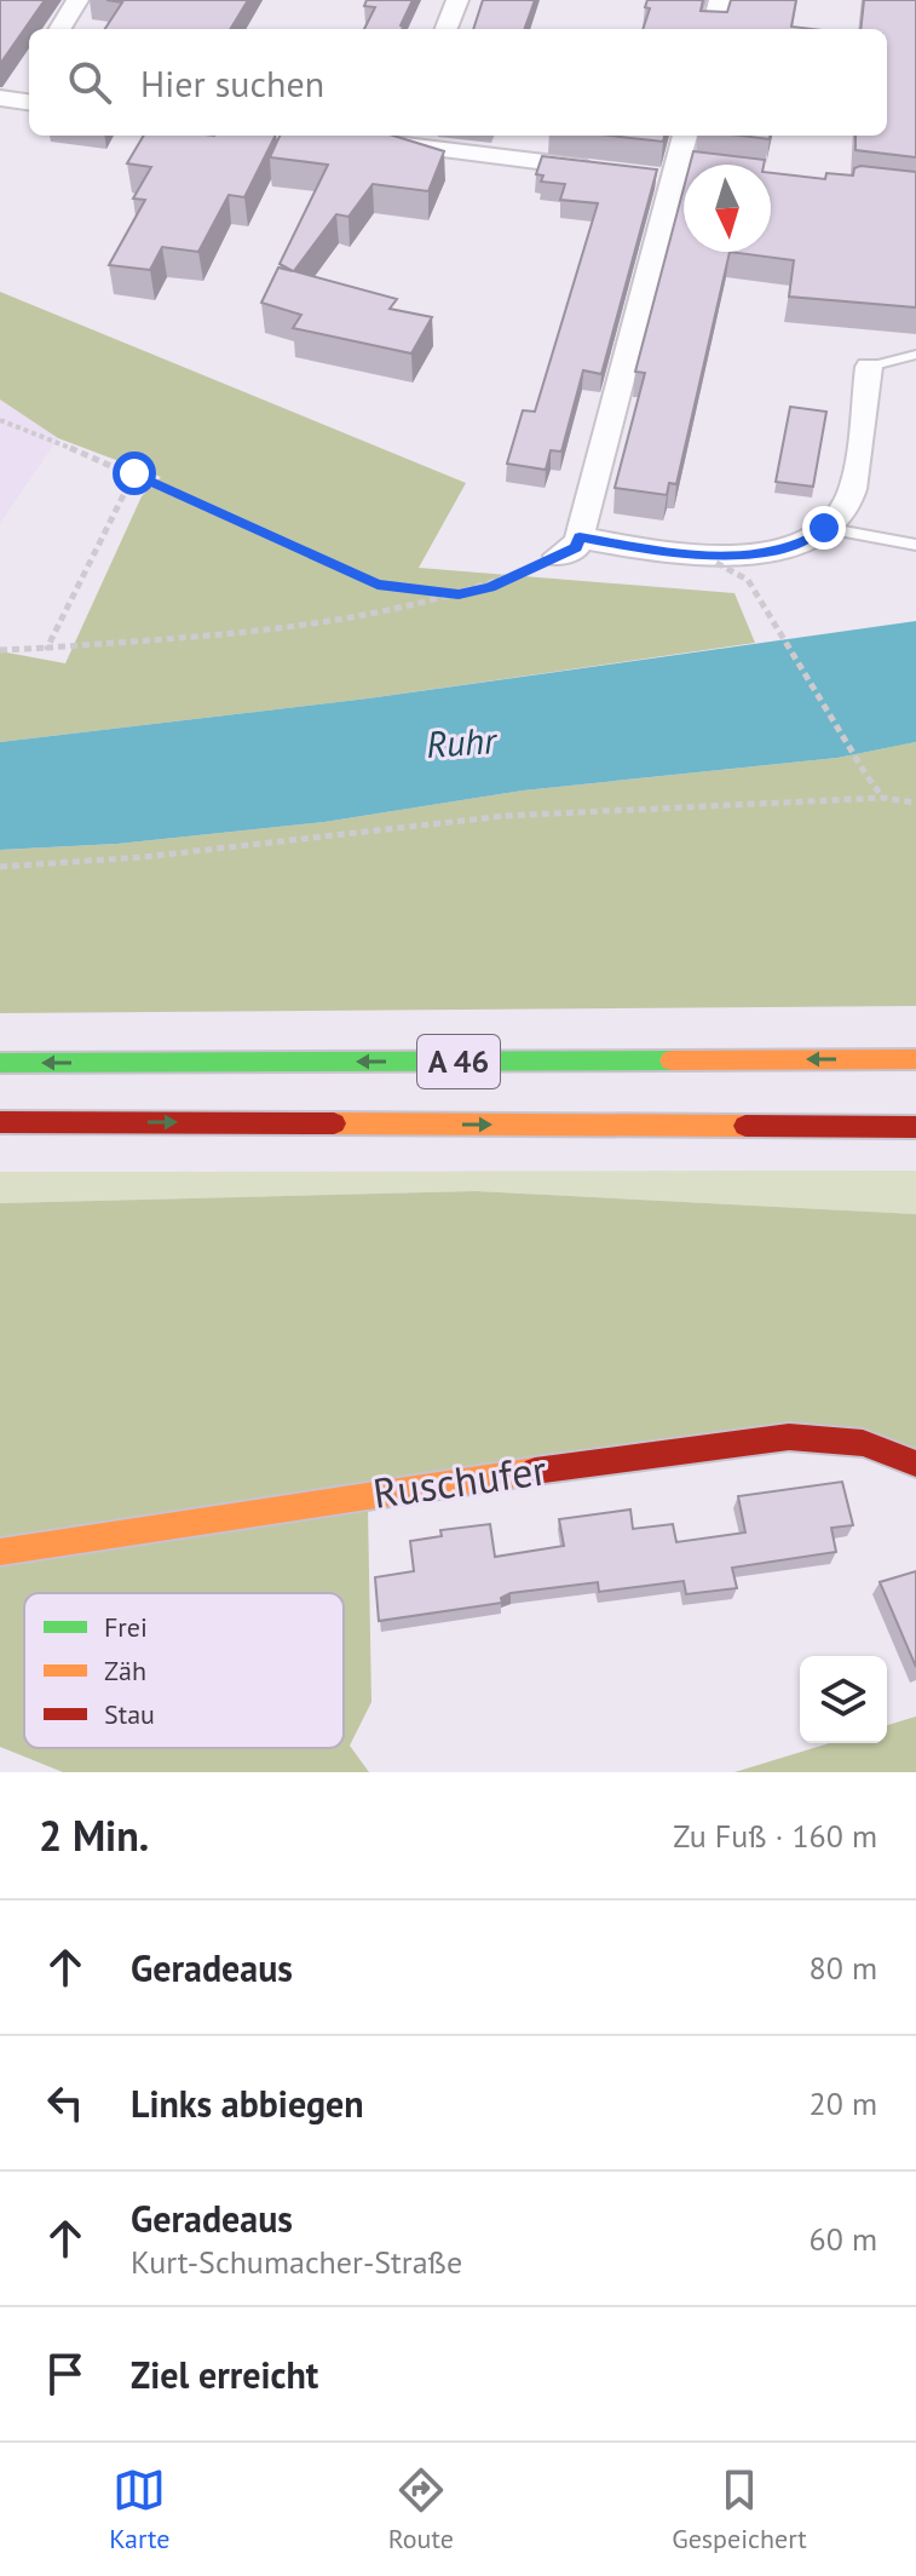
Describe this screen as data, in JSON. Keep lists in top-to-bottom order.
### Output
{
  "streets": {
    "main road": ["A 46", "Ruschufer"]
  },
  "water": ["Ruhr"],
  "legend": ["Frei", "Zäh", "Stau"],
  "north": "bottom",
  "page": {
    "search": "Hier suchen",
    "heading": ["2 Min.", "Zu Fuß · 160 m"],
    "list": [
      ["Geradeaus", "80 m"],
      ["Links abbiegen", "20 m"],
      ["Geradeaus", "Kurt-Schumacher-Straße", "60 m"],
      "Ziel erreicht"
    ],
    "nav": ["Karte", "Route", "Gespeichert"]
  }
}
